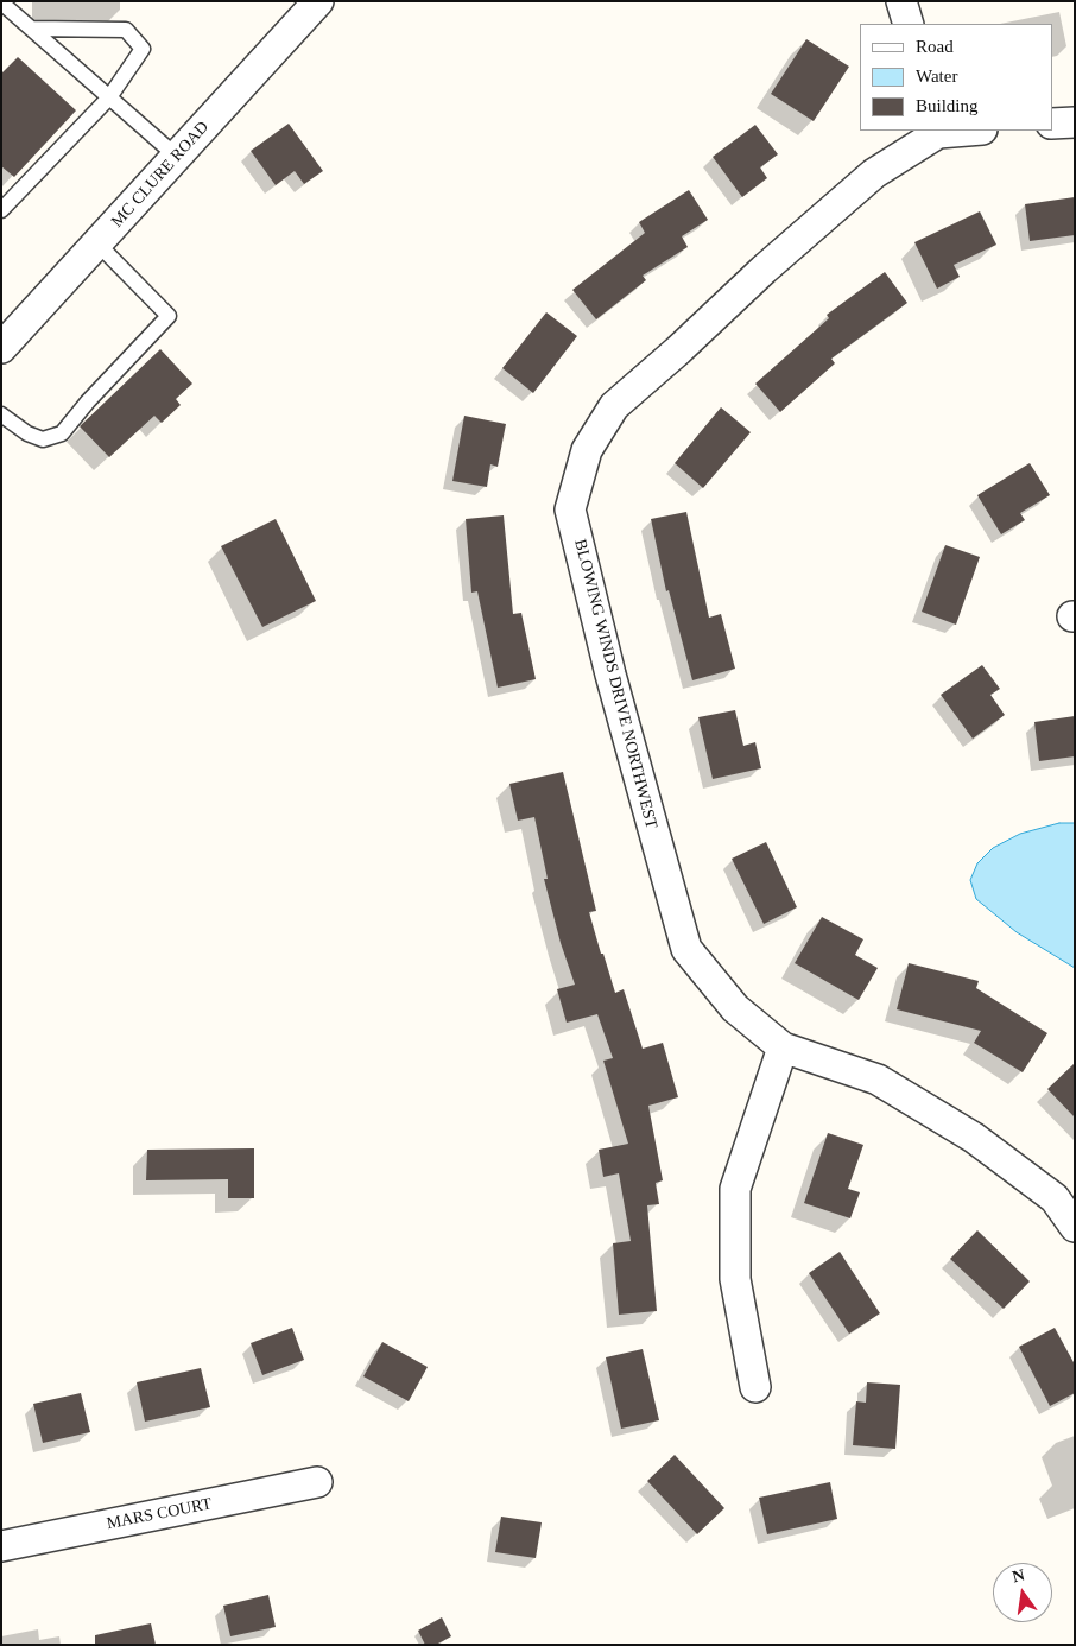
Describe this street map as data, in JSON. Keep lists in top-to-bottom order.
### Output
{
  "streets": {
    "street": ["MC CLURE ROAD", "BLOWING WINDS DRIVE NORTHWEST", "MARS COURT"]
  },
  "legend": ["Road", "Water", "Building"],
  "north": "top"
}
